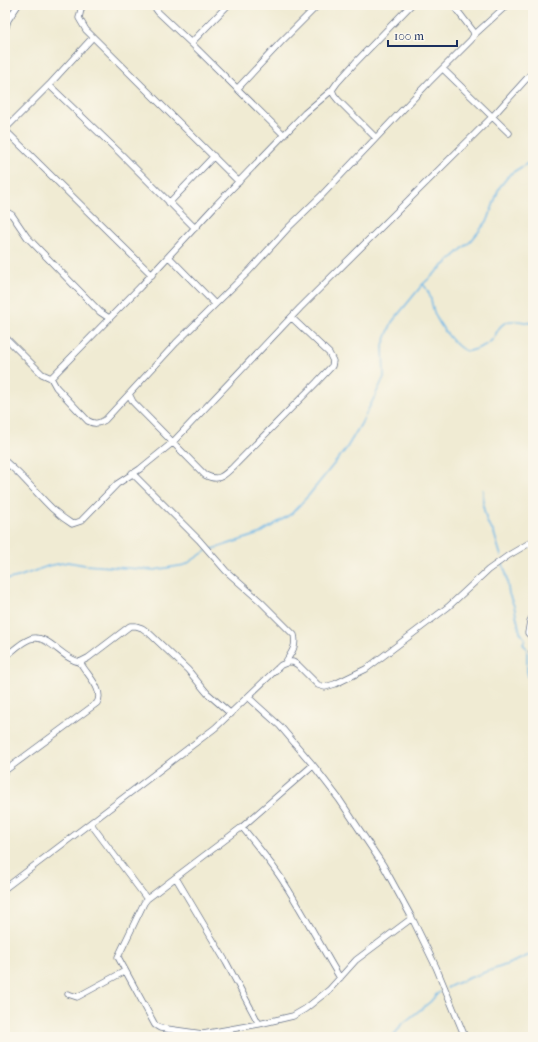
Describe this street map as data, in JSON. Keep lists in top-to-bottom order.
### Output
{
  "scale_bar": "100 m"
}
